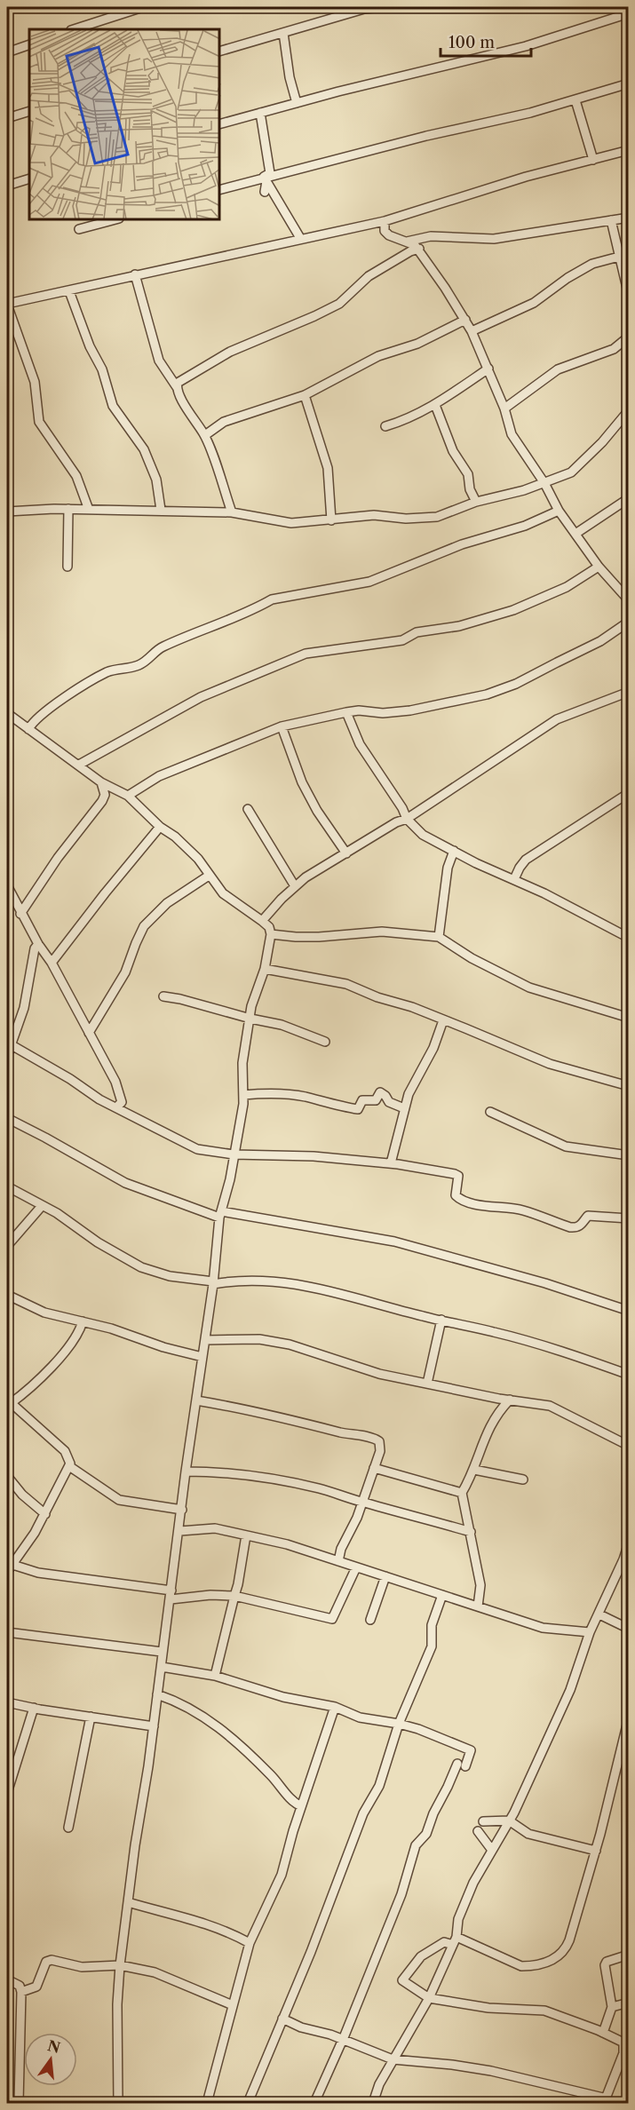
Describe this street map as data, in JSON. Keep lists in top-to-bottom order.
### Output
{
  "scale_bar": "100 m",
  "north": "top"
}
